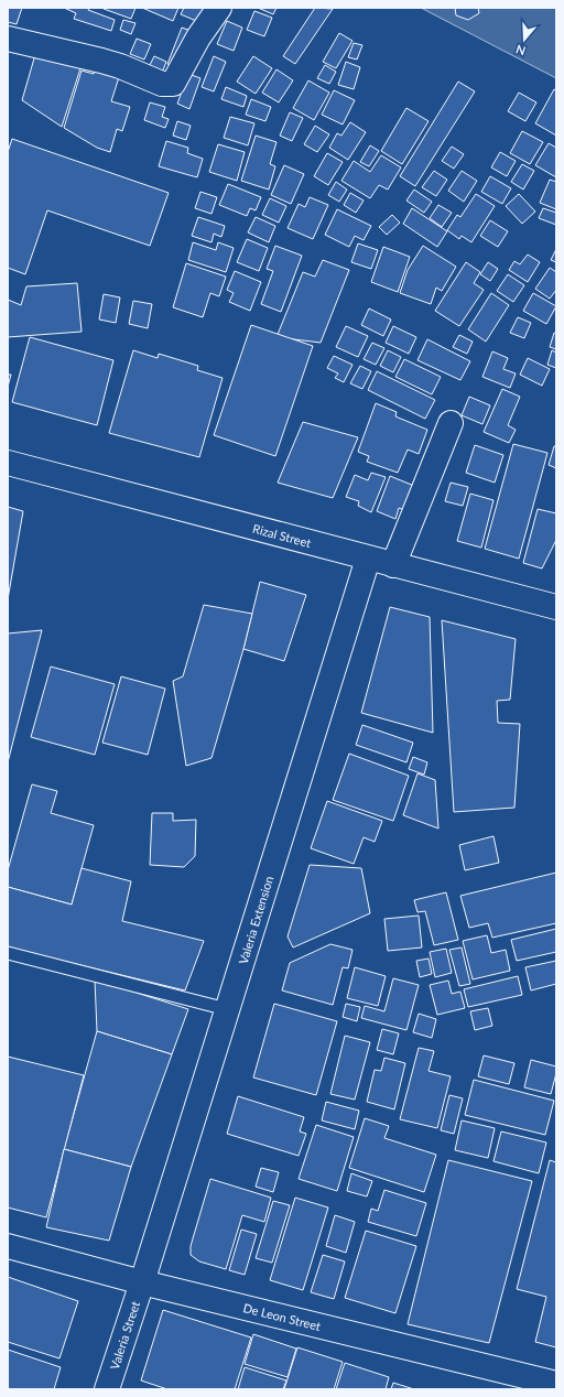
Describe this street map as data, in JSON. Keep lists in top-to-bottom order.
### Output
{
  "streets": {
    "street": [
      "Rizal Street",
      "Valeria Extension",
      "De Leon Street",
      "Valeria Street"
    ]
  },
  "crossings": [
    ["Rizal Street", "Valeria Extension"],
    ["Valeria Extension", "De Leon Street"],
    ["Valeria Extension", "Valeria Street"],
    ["De Leon Street", "Valeria Street"]
  ],
  "north": "bottom"
}
